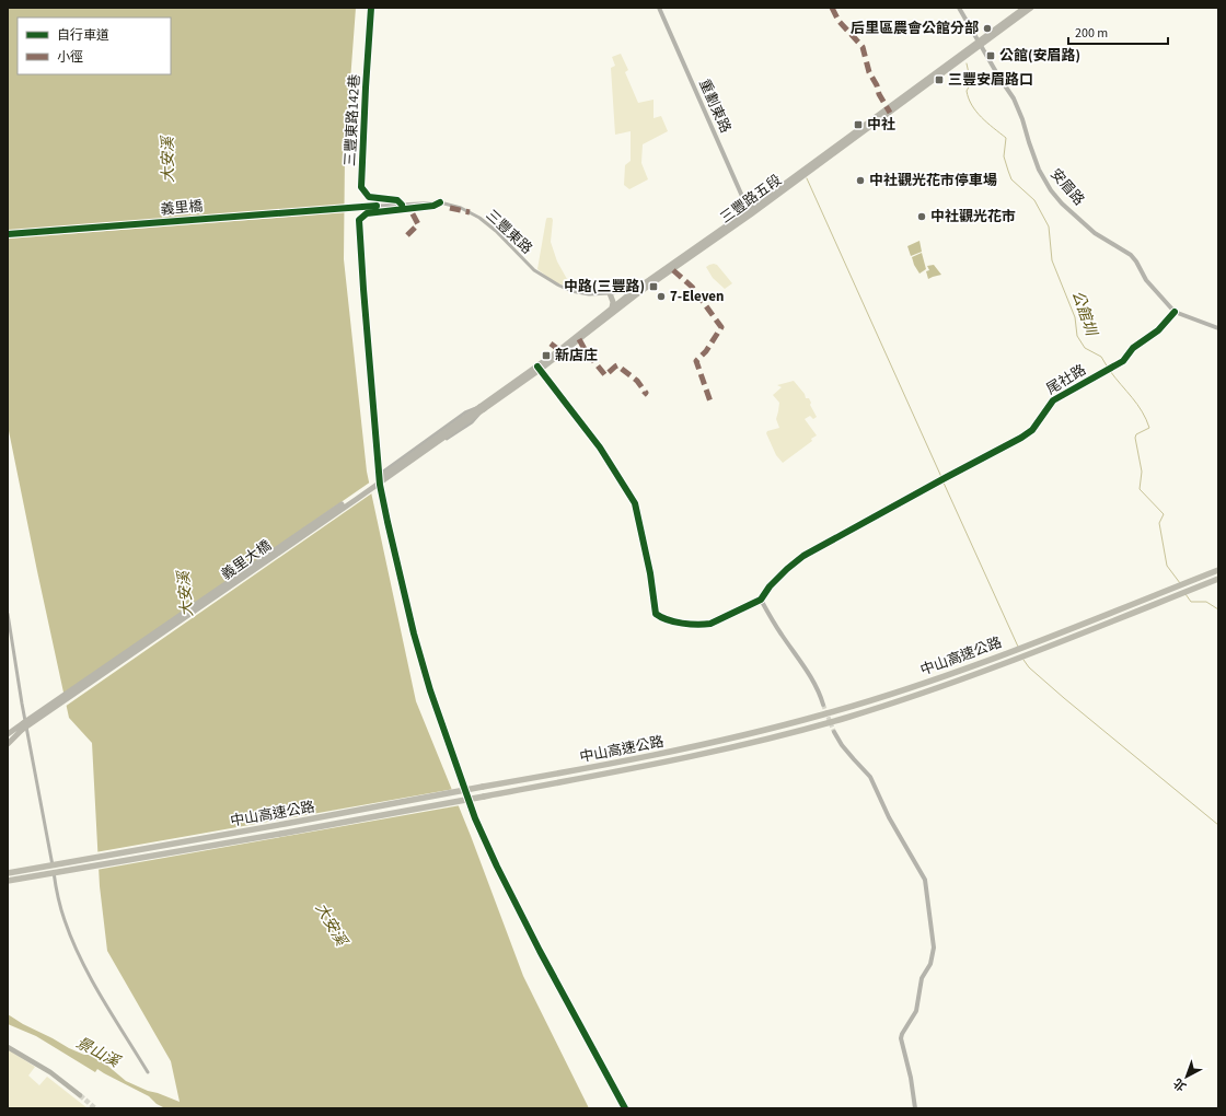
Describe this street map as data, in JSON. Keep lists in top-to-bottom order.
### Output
{
  "streets": {
    "highway": ["中山高速公路"],
    "main road": ["三豐路五段", "義里大橋"],
    "street": [
      "重劃東路",
      "三豐東路142巷",
      "安眉路",
      "義里橋",
      "三豐東路",
      "尾社路"
    ]
  },
  "crossings": [
    ["重劃東路", "三豐路五段"],
    ["三豐東路142巷", "三豐東路"],
    ["安眉路", "三豐路五段"],
    ["安眉路", "尾社路"],
    ["三豐路五段", "三豐東路"],
    ["三豐路五段", "義里大橋"],
    ["義里橋", "三豐東路"]
  ],
  "water": ["大安溪", "公館圳", "景山溪"],
  "places": {
    "other": [
      "后里區農會公館分部",
      "中社觀光花市停車場",
      "中社觀光花市",
      "7-Eleven"
    ],
    "transit": [
      "公館(安眉路)",
      "三豐安眉路口",
      "中社",
      "中路(三豐路)",
      "新店庄"
    ]
  },
  "legend": ["自行車道", "小徑"],
  "scale_bar": "200 m",
  "north": "bottom left"
}
